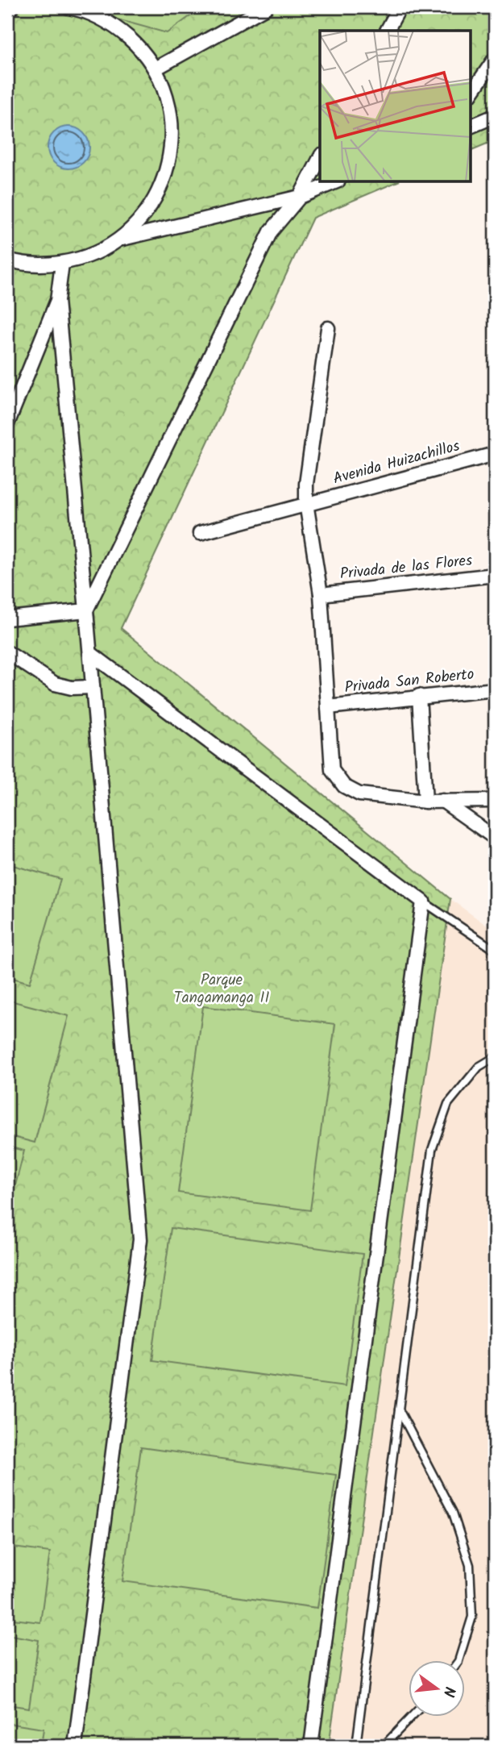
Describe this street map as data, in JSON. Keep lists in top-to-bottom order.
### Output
{
  "streets": {
    "street": ["Avenida Huizachillos", "Privada de las Flores", "Privada San Roberto"]
  },
  "parks": ["Parque Tangamanga II"],
  "north": "right"
}
